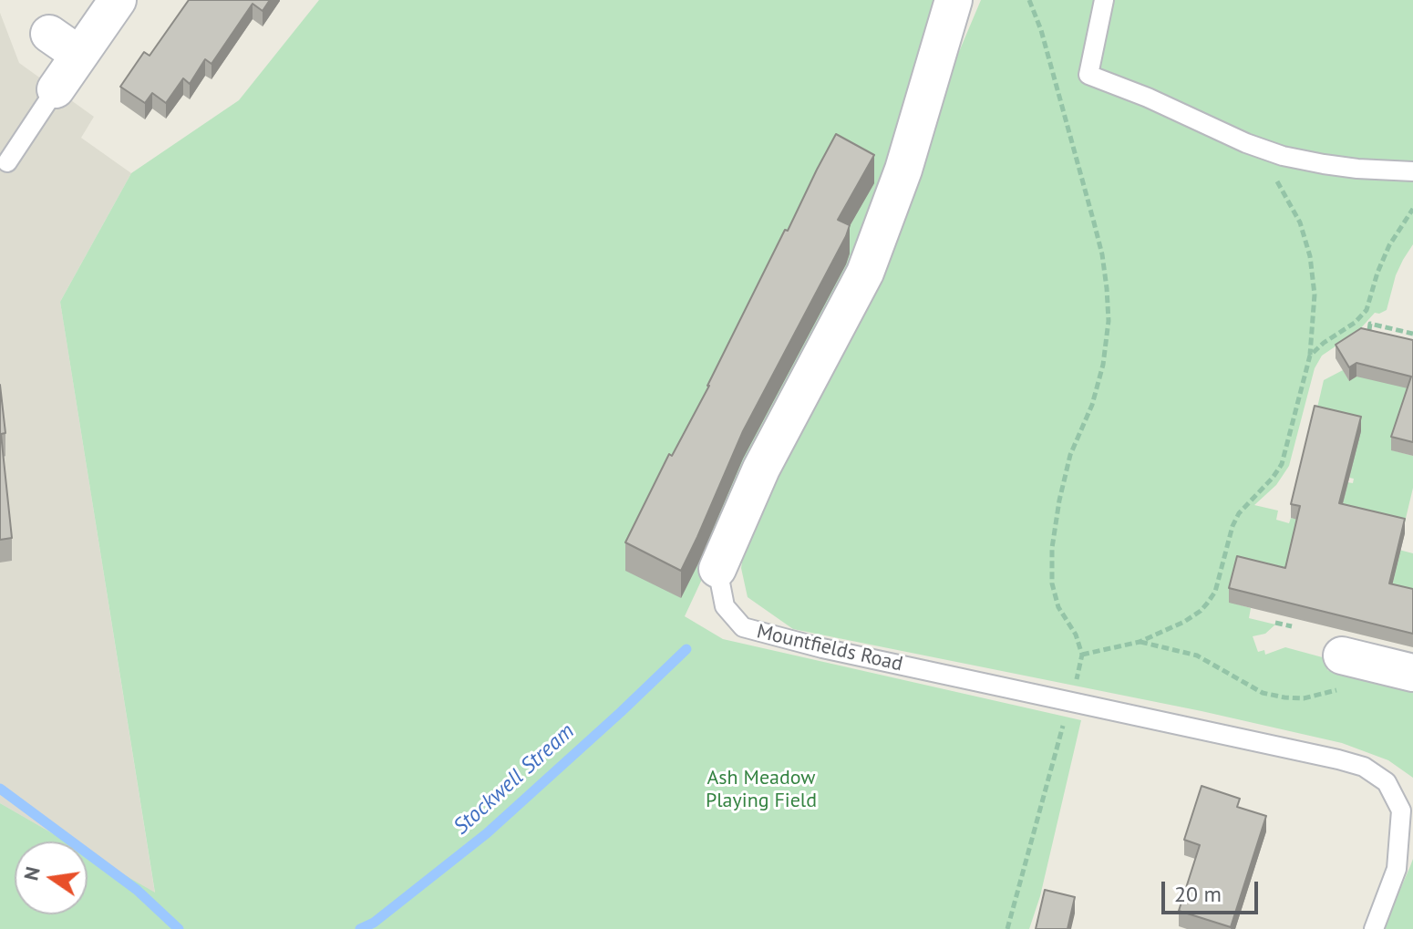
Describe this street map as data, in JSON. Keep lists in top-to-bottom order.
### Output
{
  "streets": {
    "street": ["Mountfields Road"]
  },
  "water": ["Stockwell Stream"],
  "parks": ["Ash Meadow Playing Field"],
  "scale_bar": "20 m",
  "north": "left"
}
